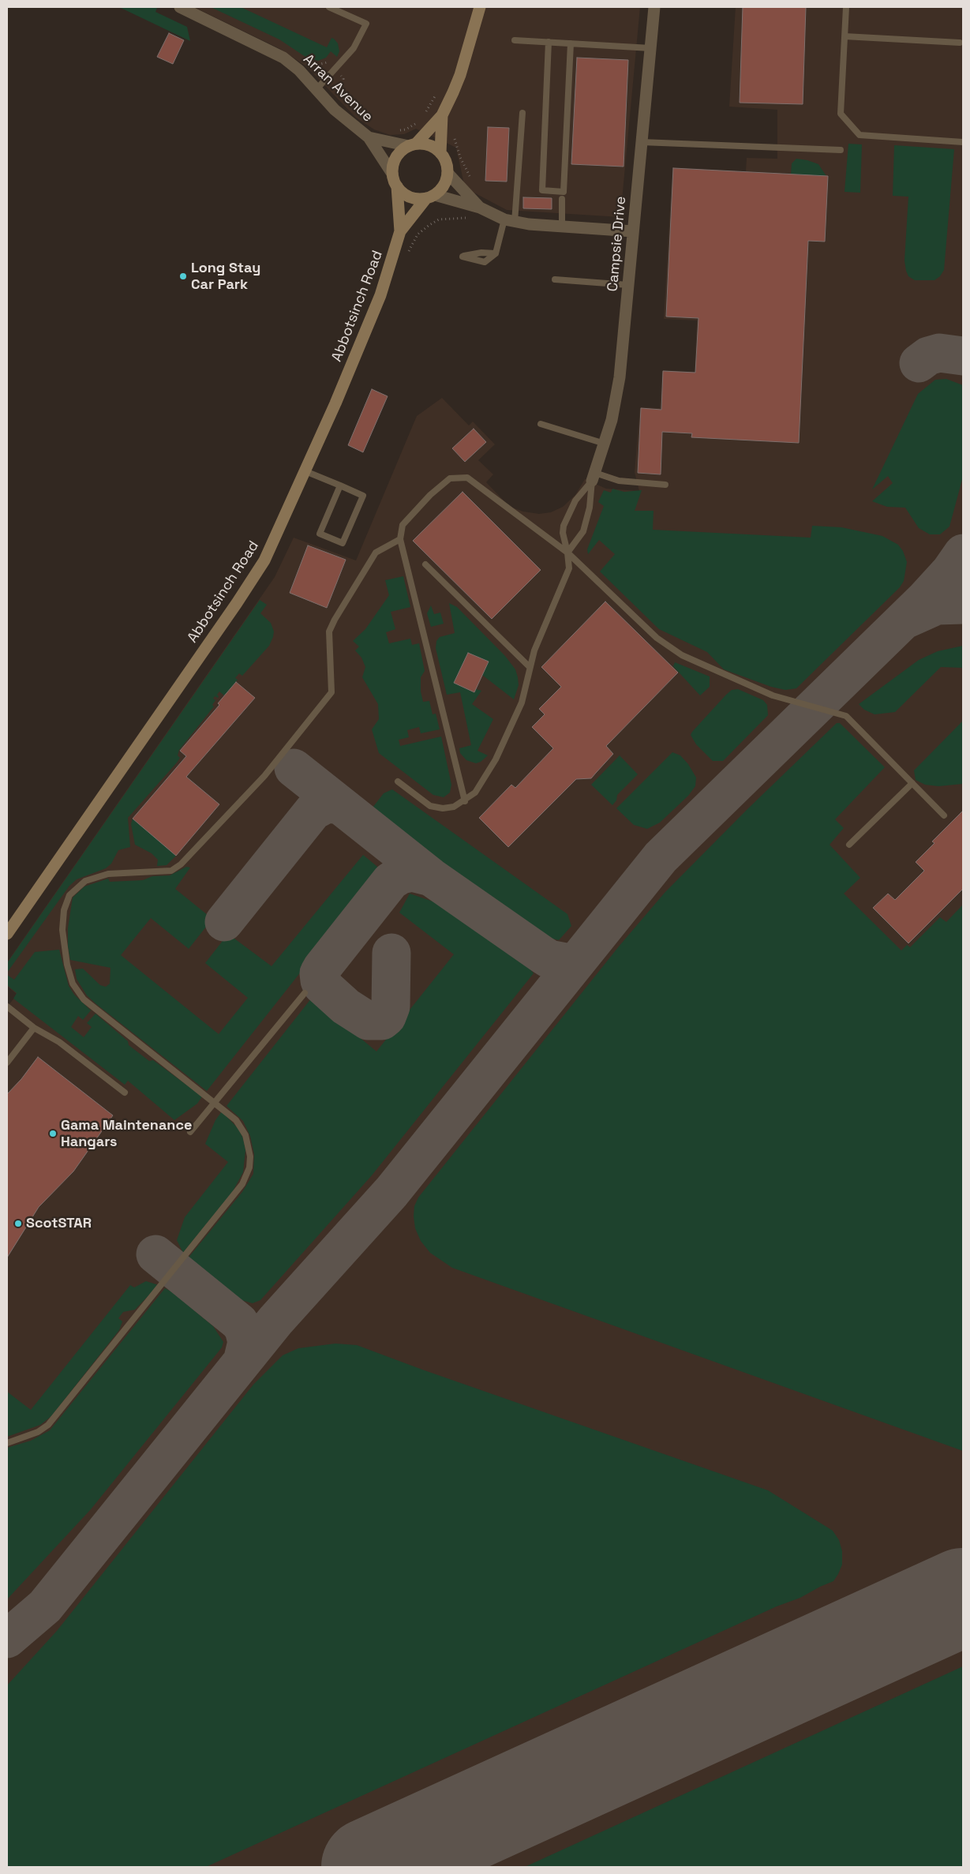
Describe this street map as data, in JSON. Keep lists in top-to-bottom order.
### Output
{
  "streets": {
    "street": ["Arran Avenue", "Campsie Drive", "Abbotsinch Road"]
  },
  "crossings": [
    ["Arran Avenue", "Abbotsinch Road"]
  ],
  "places": ["Long Stay Car Park", "Gama Maintenance Hangars", "ScotSTAR"]
}
